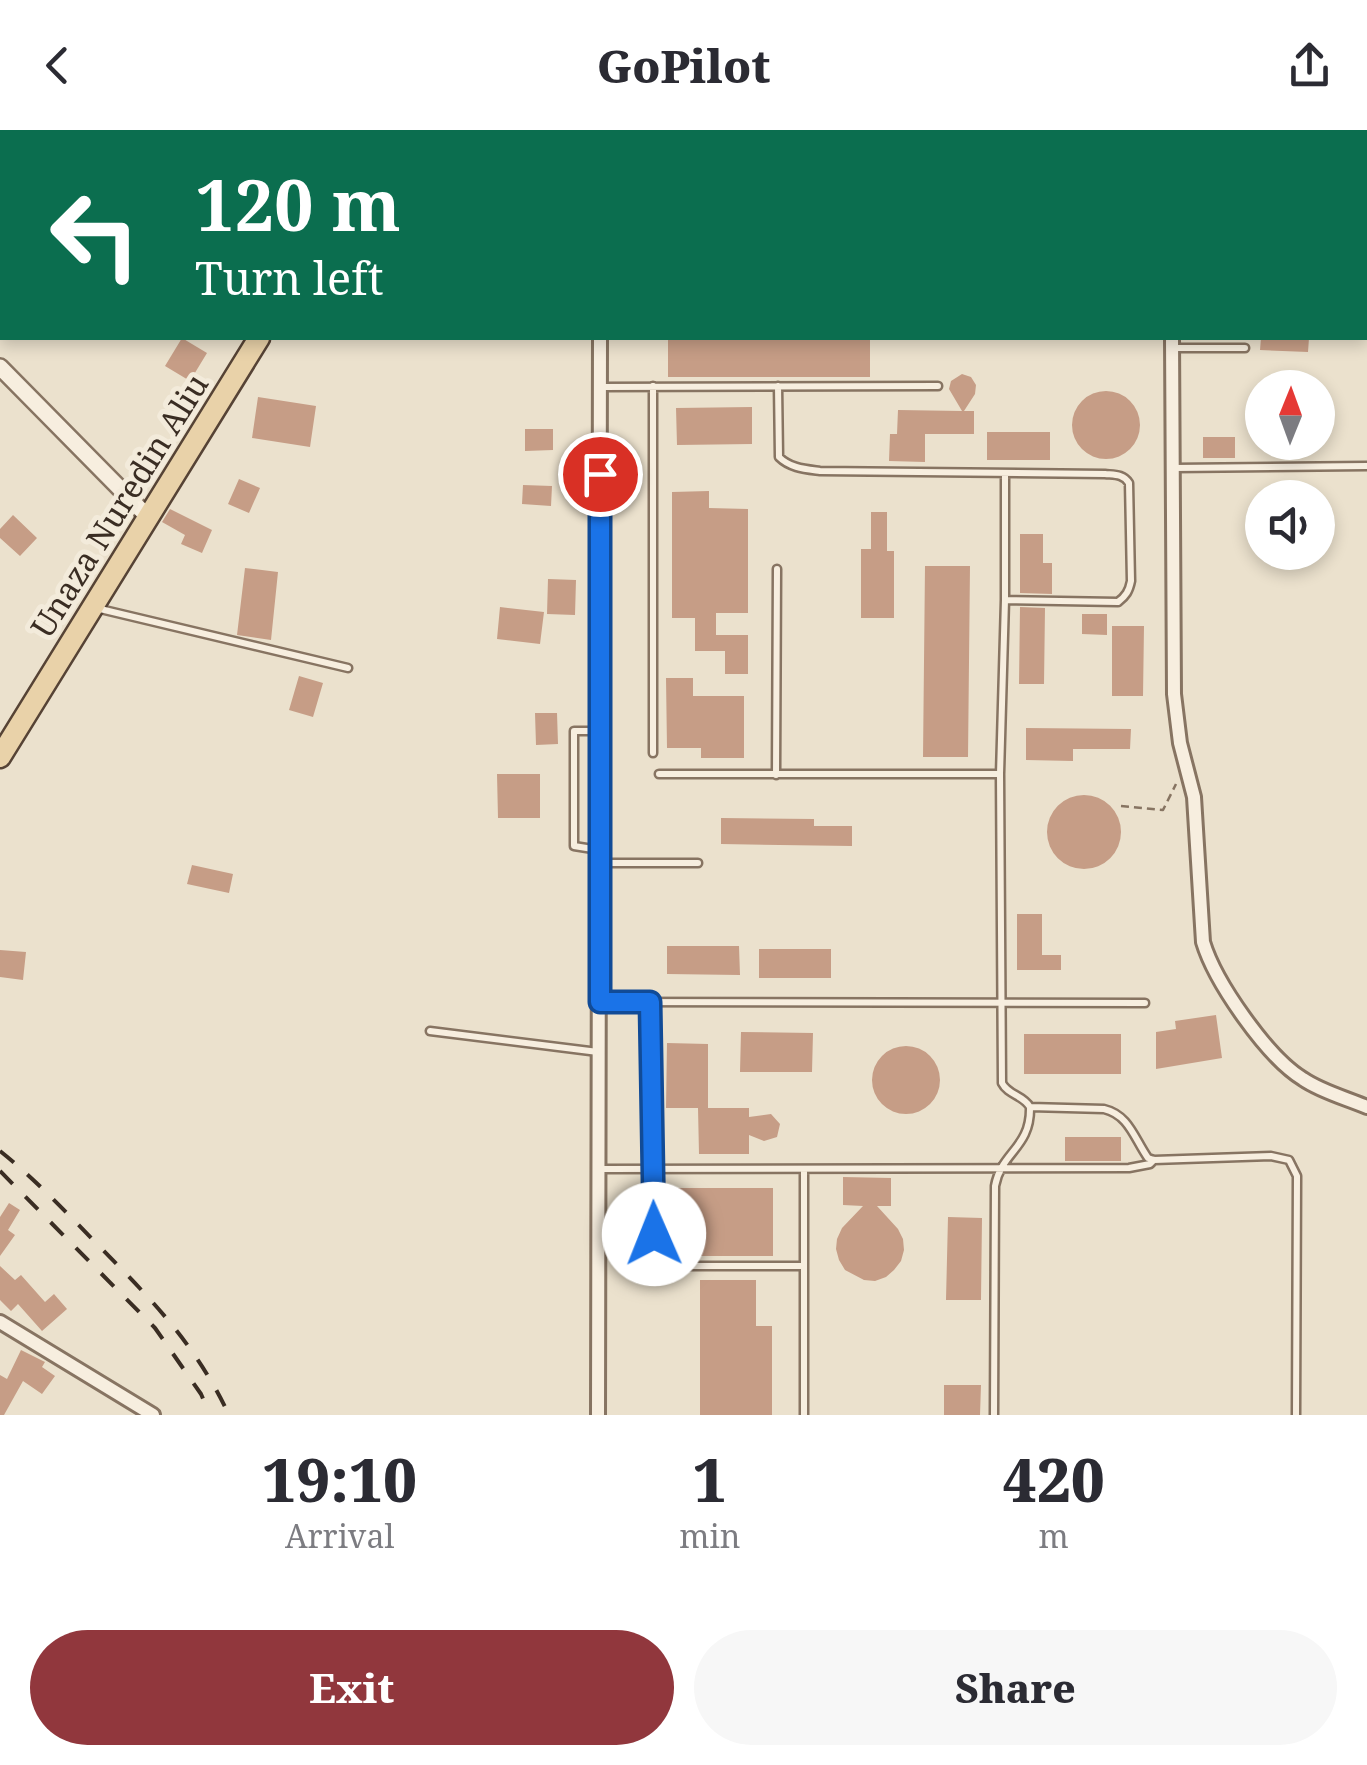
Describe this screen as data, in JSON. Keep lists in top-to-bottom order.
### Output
{
  "streets": {
    "main road": ["Unaza Nuredin Aliu"]
  },
  "north": "top",
  "page": {
    "header": "GoPilot",
    "turn": ["120 m", "Turn left"],
    "eta": [
      "19:10",
      "Arrival",
      "1",
      "min",
      "420",
      "m"
    ],
    "buttons": ["Exit", "Share"]
  }
}
